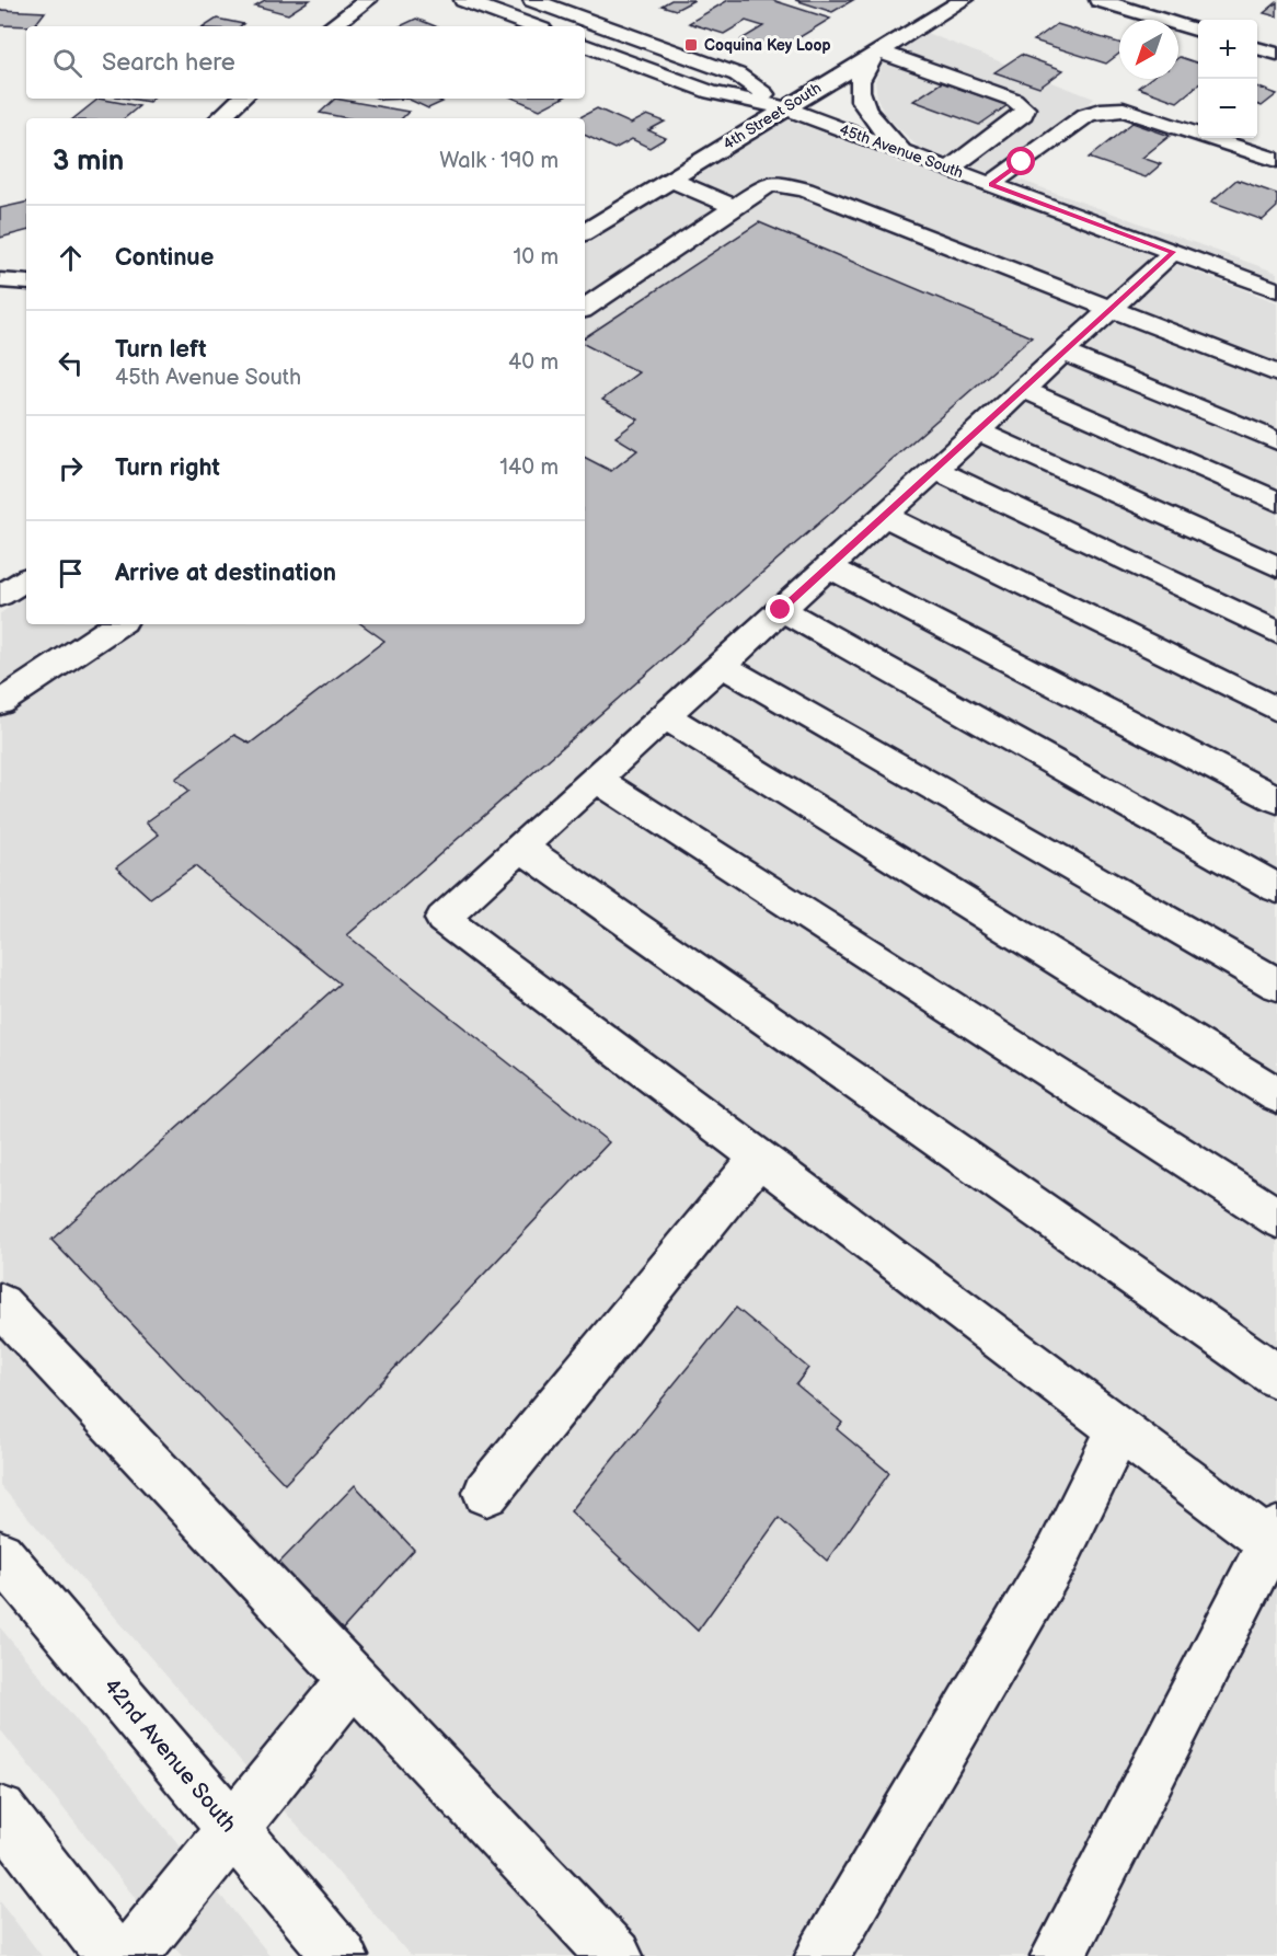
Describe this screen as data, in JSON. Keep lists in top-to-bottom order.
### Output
{
  "streets": {
    "street": ["4th Street South", "45th Avenue South", "42nd Avenue South"]
  },
  "crossings": [
    ["4th Street South", "45th Avenue South"]
  ],
  "places": {
    "transit": ["Coquina Key Loop"]
  },
  "north": "bottom left",
  "page": {
    "map_buttons": ["+", "−"],
    "search": "Search here",
    "heading": ["3 min", "Walk · 190 m"],
    "list": [
      ["Continue", "10 m"],
      ["Turn left", "45th Avenue South", "40 m"],
      ["Turn right", "140 m"],
      "Arrive at destination"
    ]
  }
}
